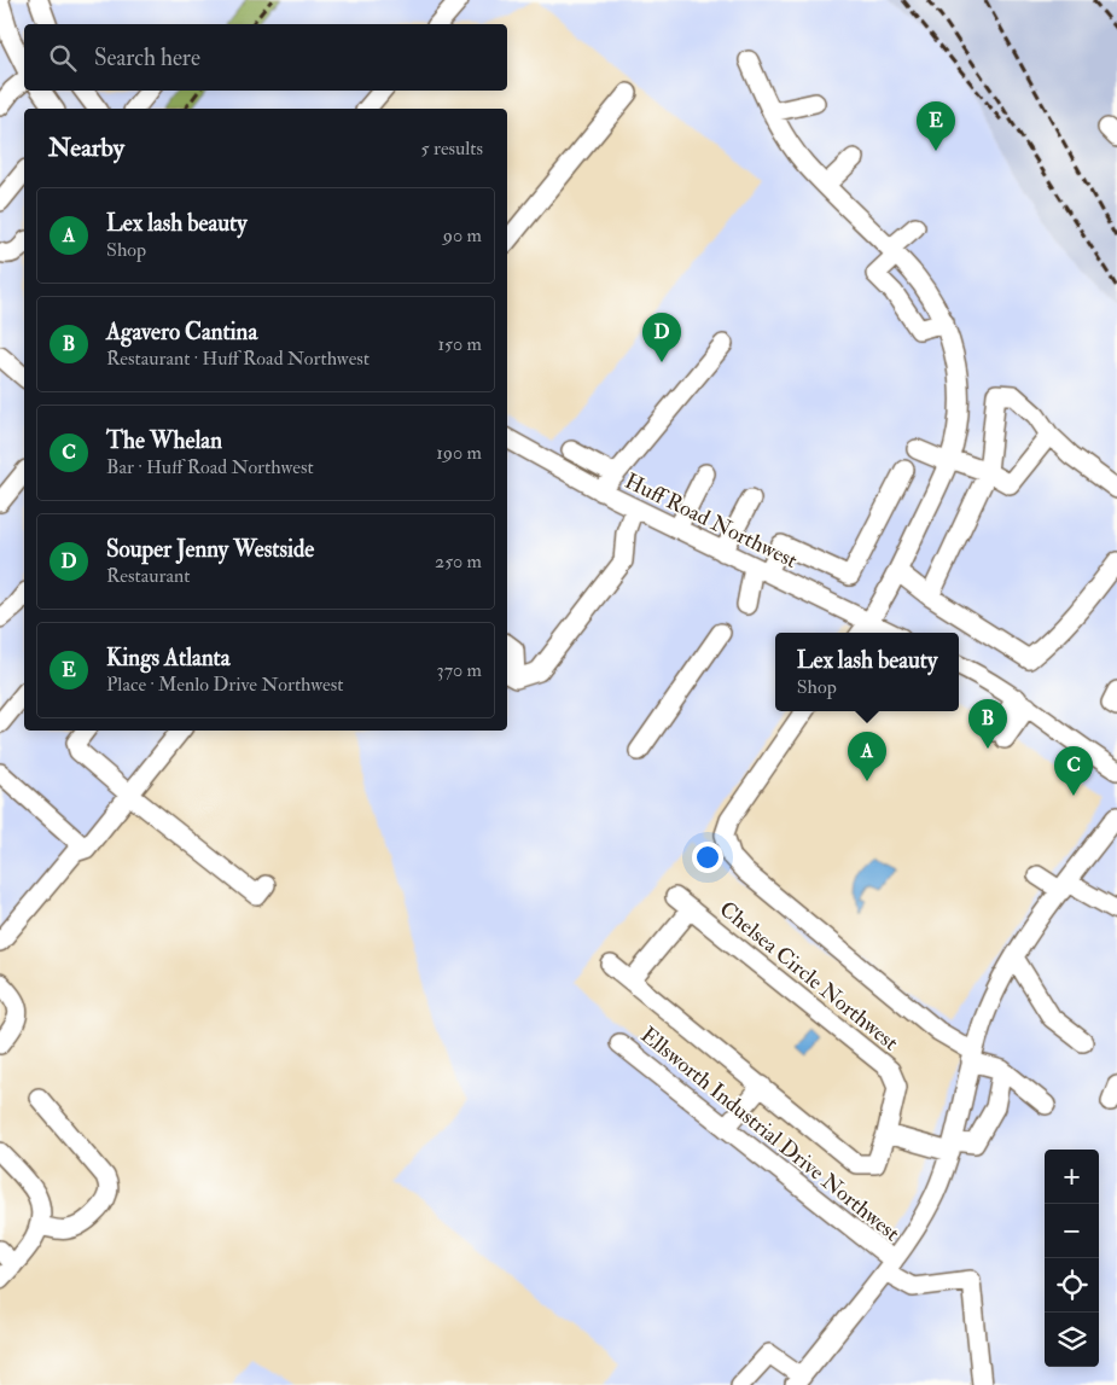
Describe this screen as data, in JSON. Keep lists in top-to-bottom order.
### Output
{
  "streets": {
    "street": ["Huff Road Northwest", "Chelsea Circle Northwest", "Ellsworth Industrial Drive Northwest"]
  },
  "page": {
    "search": "Search here",
    "pins": [
      "E",
      "D",
      "B",
      "A",
      "C"
    ],
    "heading": ["Nearby", "5 results"],
    "list": [
      {
        "mark": "A",
        "name": "Lex lash beauty",
        "note": "Shop",
        "value": "90 m"
      },
      {
        "mark": "B",
        "name": "Agavero Cantina",
        "note": "Restaurant · Huff Road Northwest",
        "value": "150 m"
      },
      {
        "mark": "C",
        "name": "The Whelan",
        "note": "Bar · Huff Road Northwest",
        "value": "190 m"
      },
      {
        "mark": "D",
        "name": "Souper Jenny Westside",
        "note": "Restaurant",
        "value": "250 m"
      },
      {
        "mark": "E",
        "name": "Kings Atlanta",
        "note": "Place · Menlo Drive Northwest",
        "value": "370 m"
      }
    ],
    "popup": ["Lex lash beauty", "Shop"],
    "map_buttons": ["+", "−"]
  }
}
